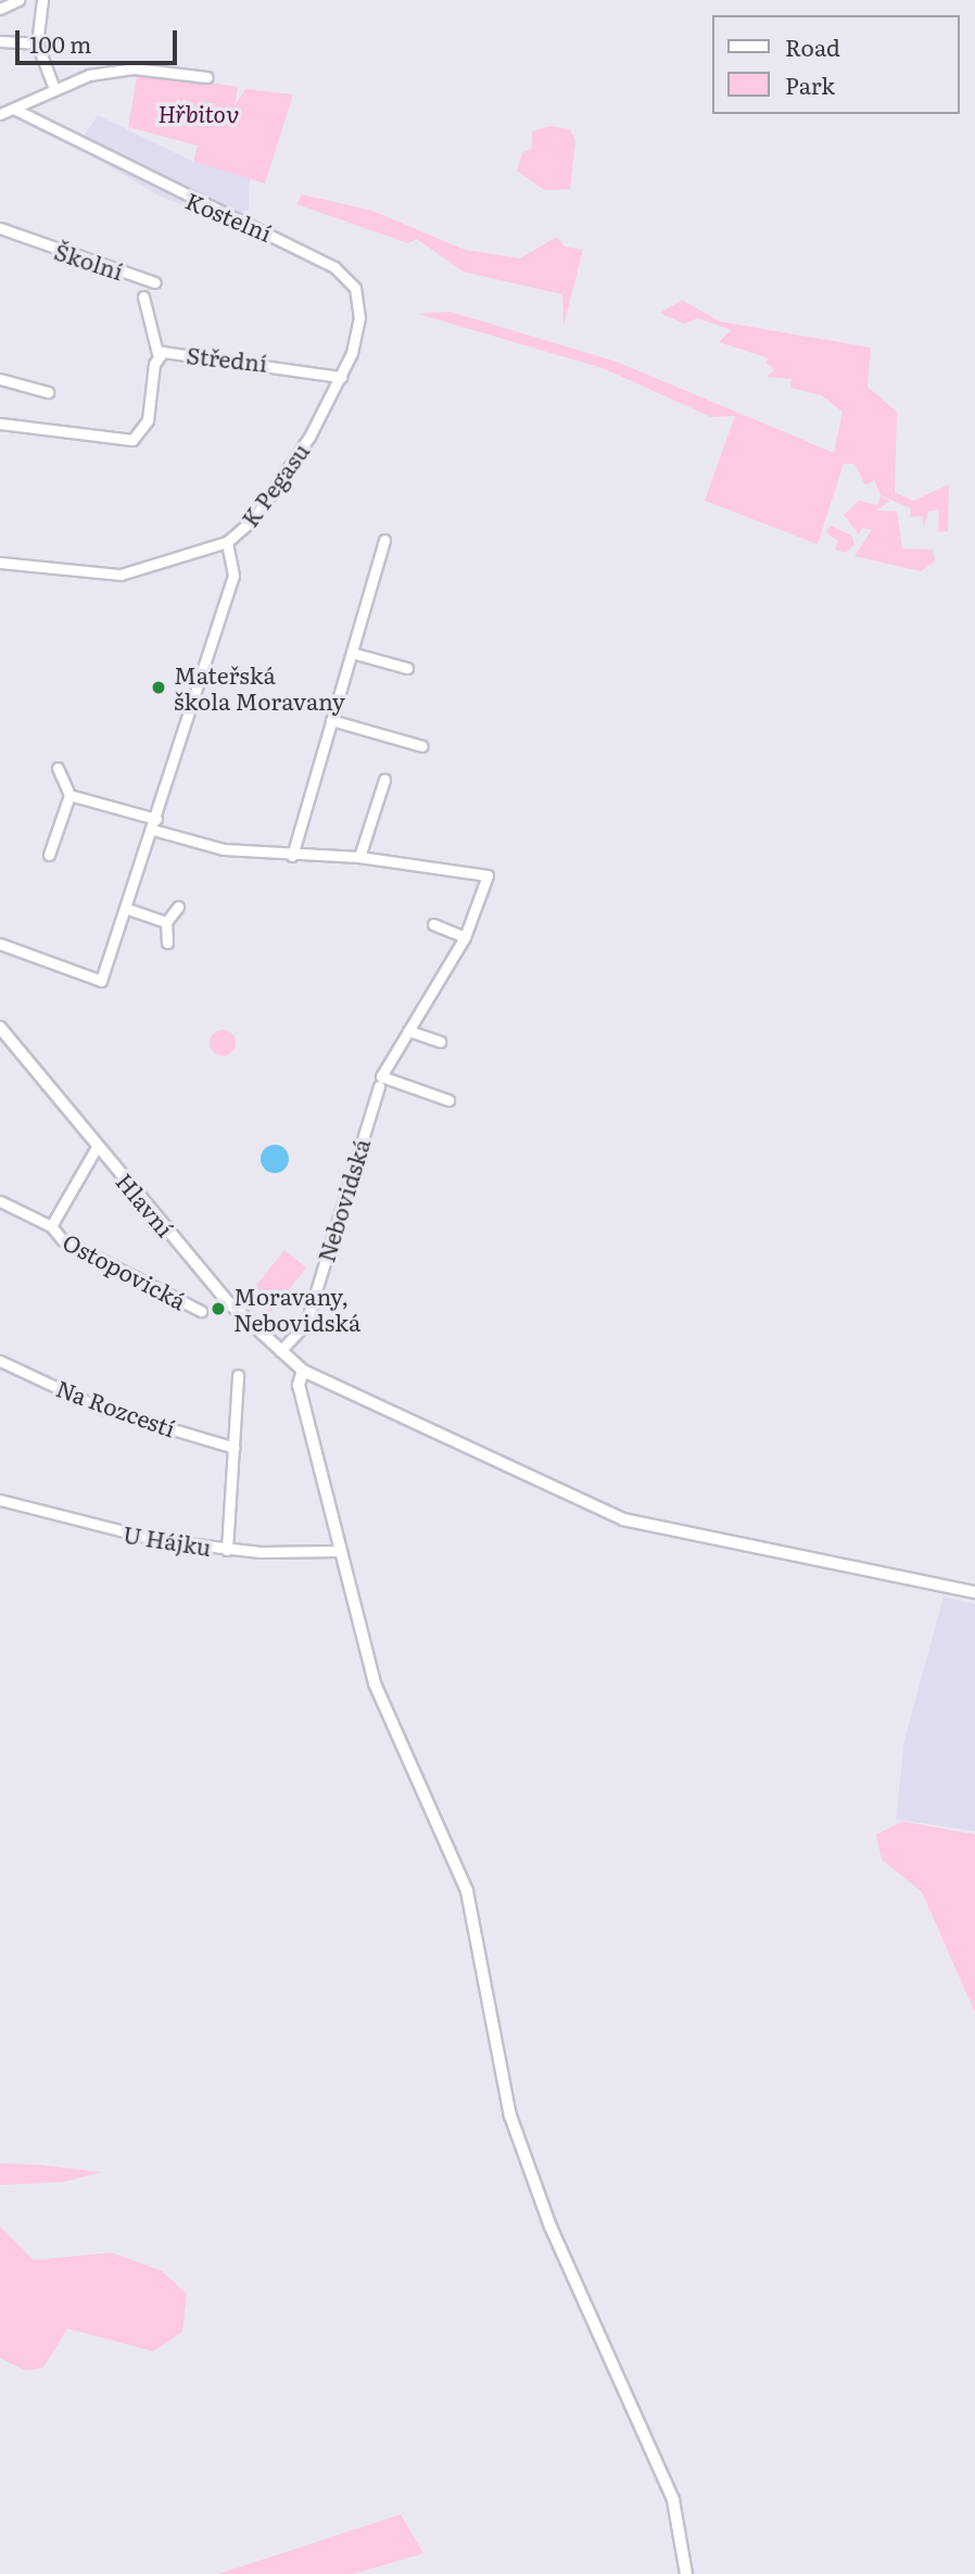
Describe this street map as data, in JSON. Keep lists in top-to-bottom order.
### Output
{
  "streets": {
    "street": [
      "Kostelní",
      "Školní",
      "Střední",
      "K Pegasu",
      "Nebovidská",
      "Hlavní",
      "Ostopovická",
      "Na Rozcestí",
      "U Hájku"
    ]
  },
  "crossings": [
    ["Kostelní", "Střední"],
    ["Kostelní", "K Pegasu"],
    ["Školní", "Střední"],
    ["Střední", "K Pegasu"],
    ["Nebovidská", "Hlavní"]
  ],
  "parks": ["Hřbitov"],
  "places": ["Mateřská škola Moravany", "Moravany, Nebovidská"],
  "legend": ["Road", "Park"],
  "scale_bar": "100 m"
}
